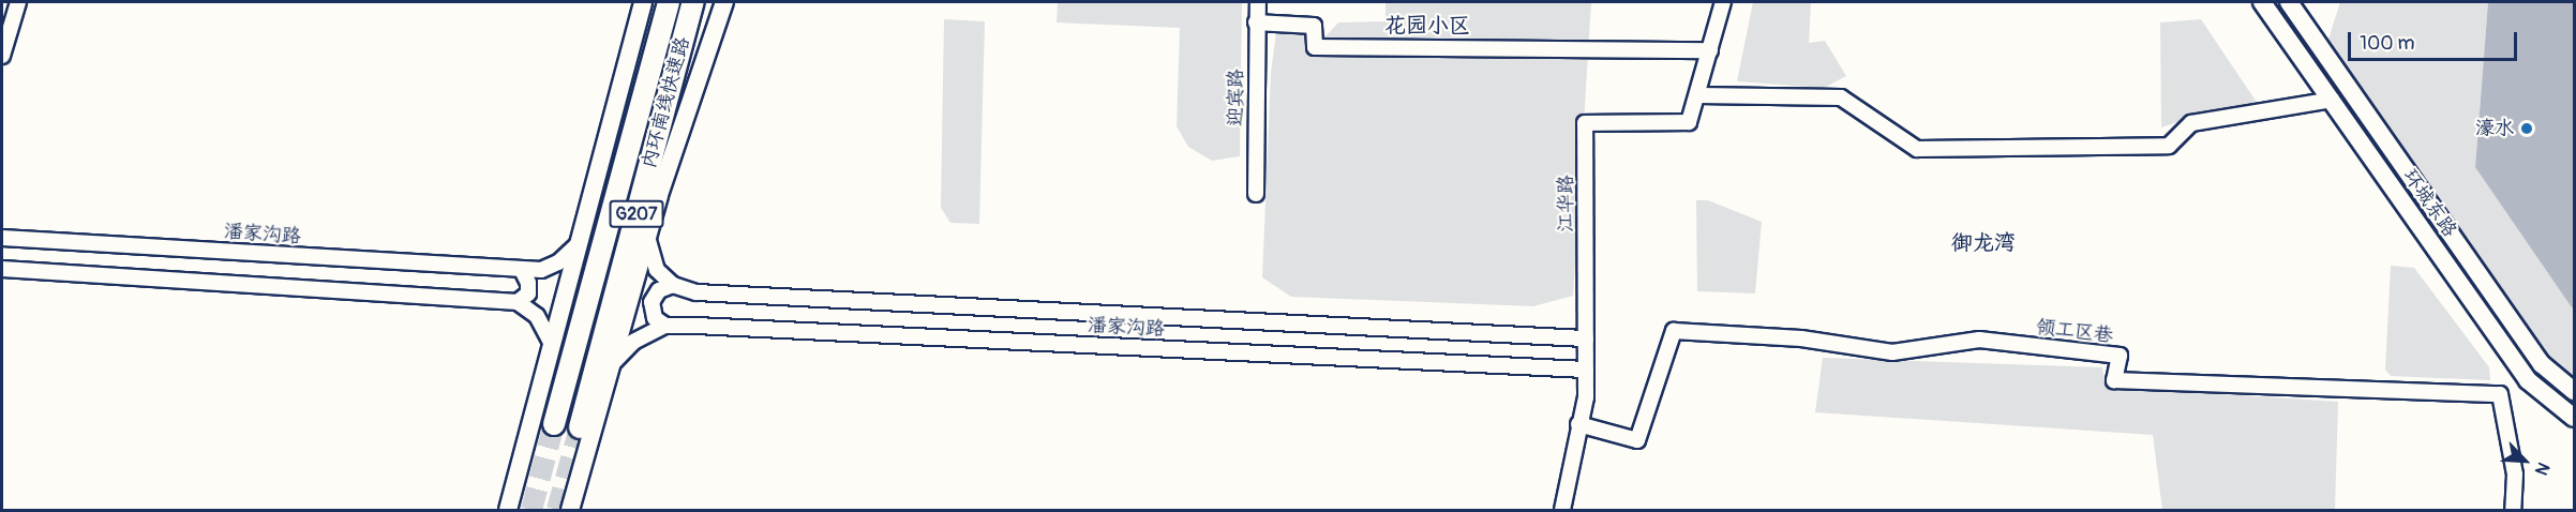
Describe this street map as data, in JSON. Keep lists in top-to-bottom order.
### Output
{
  "streets": {
    "highway": ["内环南线快速路", "G207"],
    "main road": ["环城东路"],
    "street": [
      "迎宾路",
      "江华路",
      "潘家沟路",
      "领工区巷"
    ]
  },
  "crossings": [
    ["江华路", "潘家沟路"],
    ["江华路", "领工区巷"]
  ],
  "districts": ["花园小区", "御龙湾"],
  "places": ["濠水"],
  "scale_bar": "100 m",
  "north": "bottom right"
}
